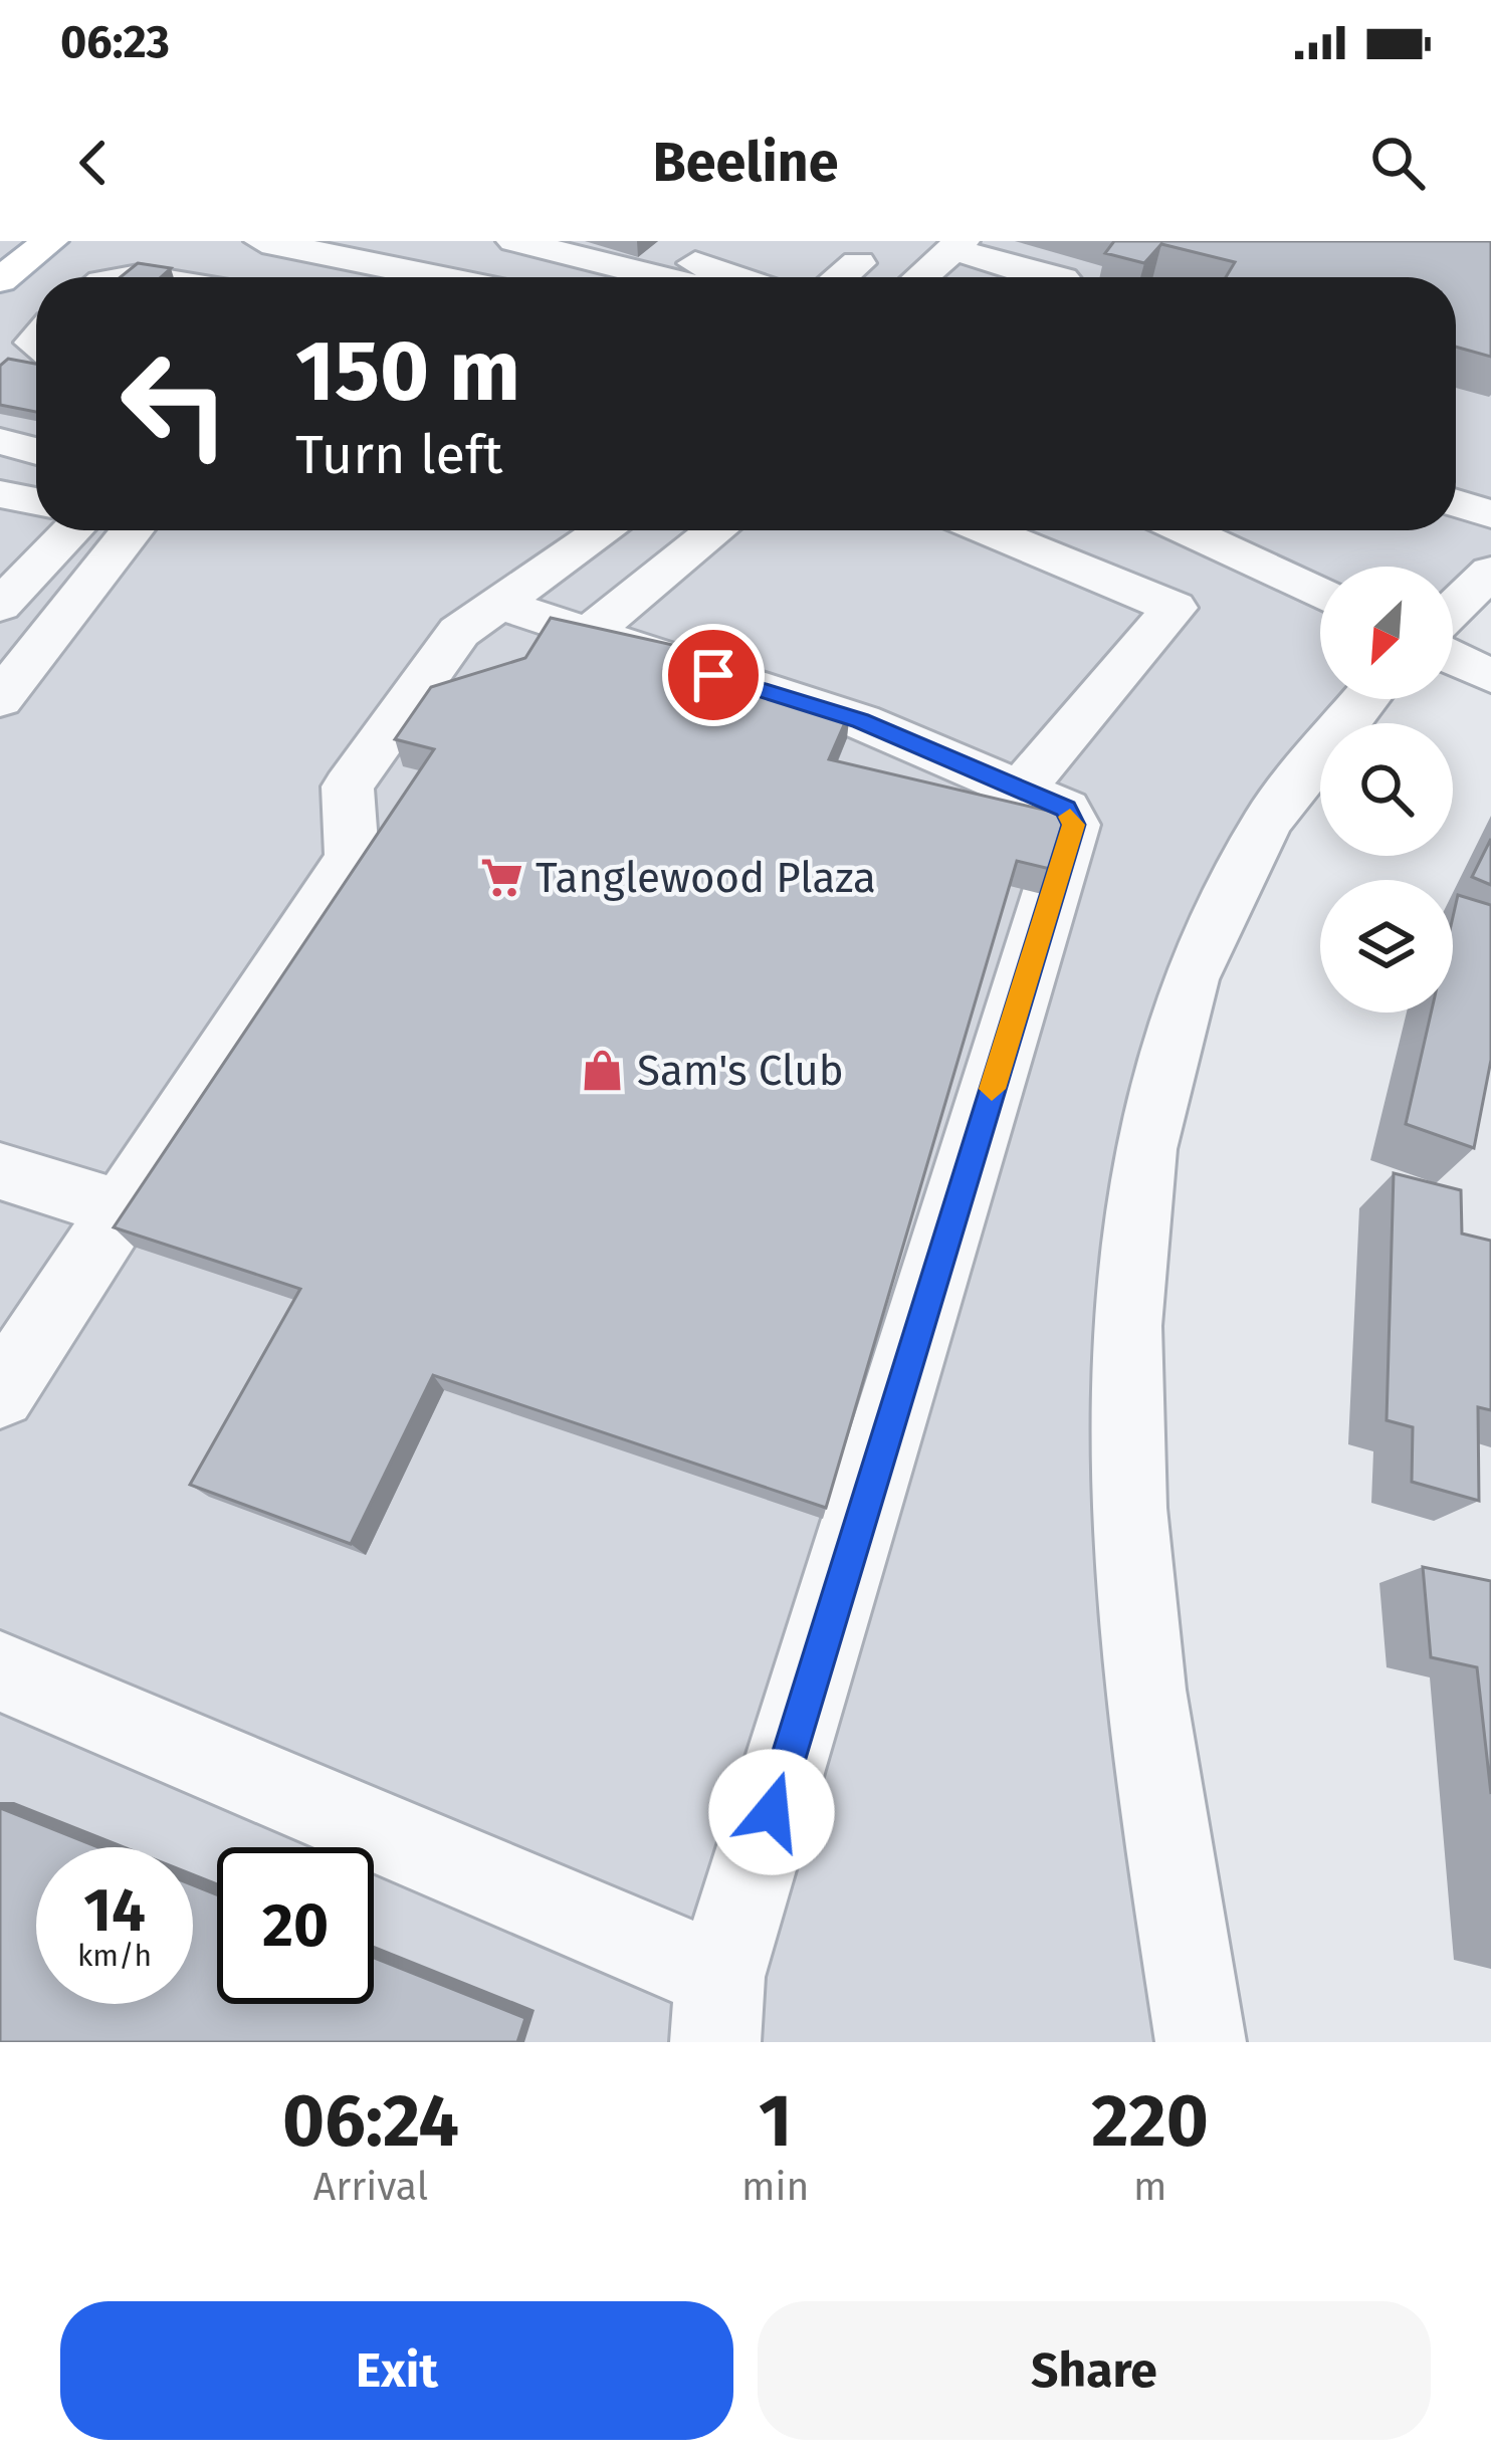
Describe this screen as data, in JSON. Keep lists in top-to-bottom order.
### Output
{
  "places": {
    "supermarket": ["Tanglewood Plaza"],
    "shop": ["Sam's Club"]
  },
  "north": "bottom left",
  "page": {
    "status": "06:23",
    "header": "Beeline",
    "turn": ["150 m", "Turn left"],
    "speed": "14 km/h",
    "limit": "20",
    "eta": [
      "06:24",
      "Arrival",
      "1",
      "min",
      "220",
      "m"
    ],
    "buttons": ["Exit", "Share"]
  }
}
